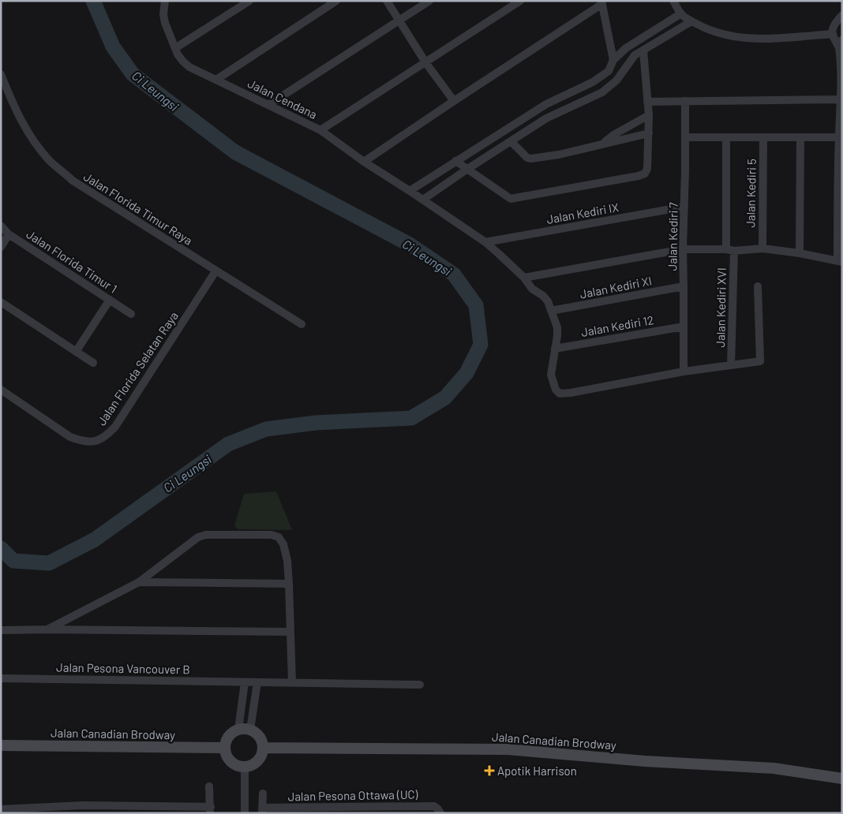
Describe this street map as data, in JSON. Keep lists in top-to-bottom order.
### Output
{
  "streets": {
    "street": [
      "Jalan Cendana",
      "Jalan Kediri 5",
      "Jalan Florida Timur Raya",
      "Jalan Kediri IX",
      "Jalan Kediri 7",
      "Jalan Florida Timur 1",
      "Jalan Kediri XI",
      "Jalan Kediri XVI",
      "Jalan Kediri 12",
      "Jalan Florida Selatan Raya",
      "Jalan Pesona Vancouver B",
      "Jalan Canadian Brodway",
      "Jalan Pesona Ottawa (UC)"
    ]
  },
  "crossings": [
    ["Jalan Cendana", "Jalan Kediri IX"],
    ["Jalan Cendana", "Jalan Kediri 7"],
    ["Jalan Cendana", "Jalan Kediri XI"],
    ["Jalan Cendana", "Jalan Kediri 12"],
    ["Jalan Florida Timur Raya", "Jalan Florida Selatan Raya"],
    ["Jalan Kediri IX", "Jalan Kediri 7"],
    ["Jalan Kediri 7", "Jalan Kediri XI"],
    ["Jalan Kediri 7", "Jalan Kediri 12"]
  ],
  "water": ["Ci Leungsi"],
  "places": {
    "health": ["Apotik Harrison"]
  }
}
